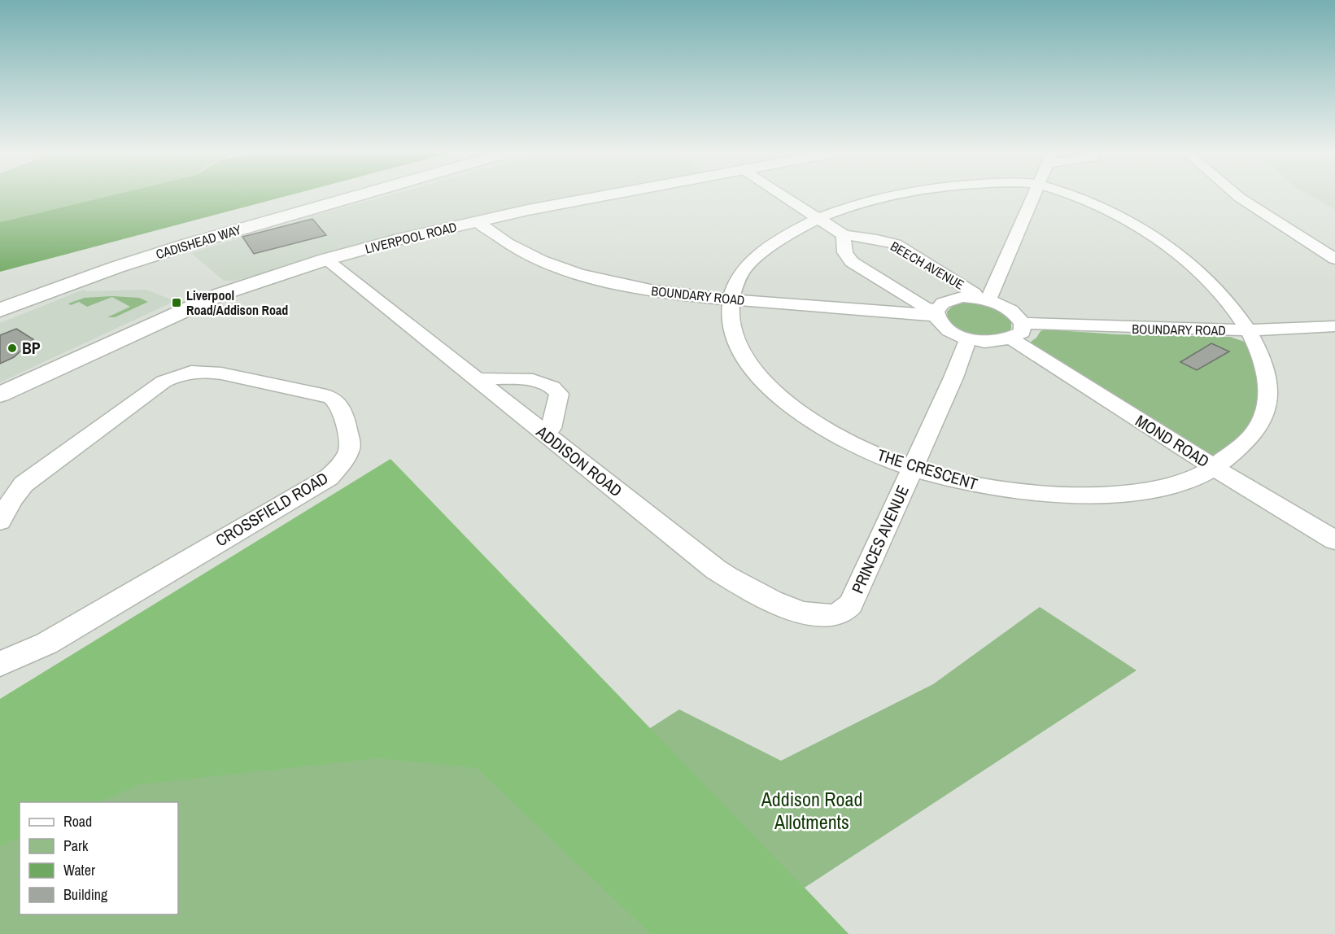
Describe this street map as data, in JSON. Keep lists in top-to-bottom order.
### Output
{
  "streets": {
    "main road": ["LIVERPOOL ROAD", "CADISHEAD WAY"],
    "street": [
      "BEECH AVENUE",
      "BOUNDARY ROAD",
      "MOND ROAD",
      "ADDISON ROAD",
      "THE CRESCENT",
      "CROSSFIELD ROAD",
      "PRINCES AVENUE"
    ]
  },
  "crossings": [
    ["LIVERPOOL ROAD", "BOUNDARY ROAD"],
    ["LIVERPOOL ROAD", "ADDISON ROAD"],
    ["BEECH AVENUE", "THE CRESCENT"],
    ["BOUNDARY ROAD", "MOND ROAD"],
    ["BOUNDARY ROAD", "THE CRESCENT"],
    ["BOUNDARY ROAD", "PRINCES AVENUE"],
    ["MOND ROAD", "THE CRESCENT"],
    ["ADDISON ROAD", "PRINCES AVENUE"],
    ["THE CRESCENT", "PRINCES AVENUE"]
  ],
  "parks": ["Addison Road Allotments"],
  "places": {
    "transit": ["Liverpool Road/Addison Road"],
    "other": ["BP"]
  },
  "legend": [
    "Road",
    "Park",
    "Water",
    "Building"
  ]
}
